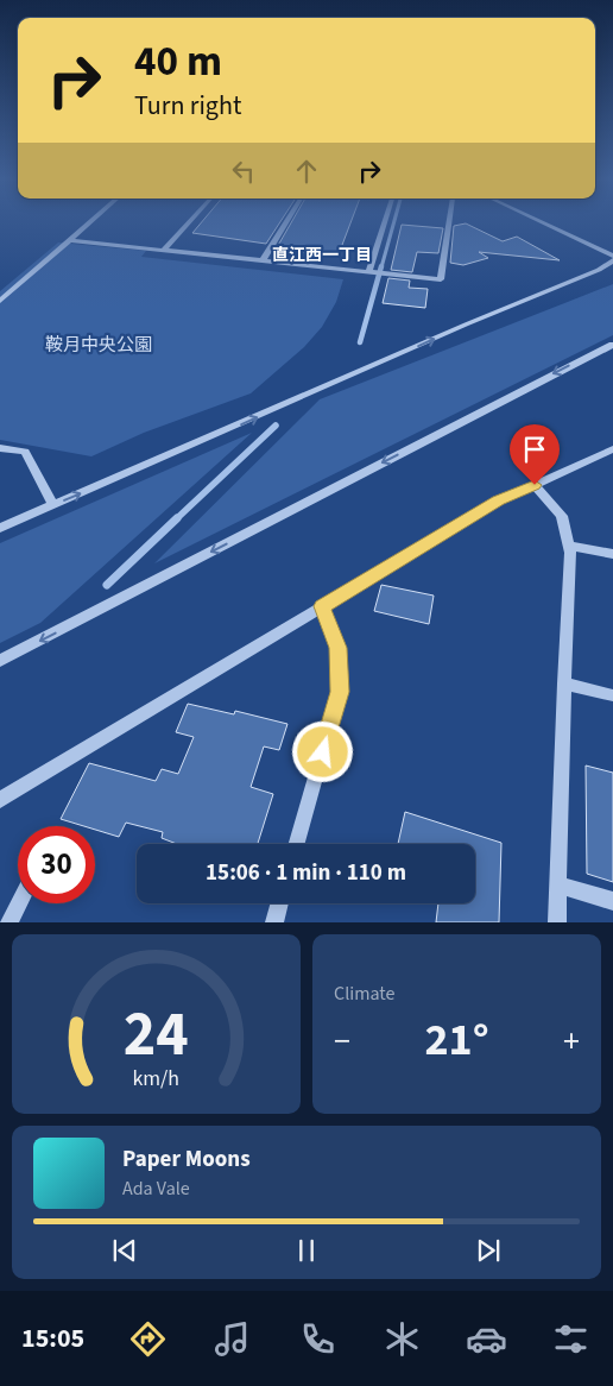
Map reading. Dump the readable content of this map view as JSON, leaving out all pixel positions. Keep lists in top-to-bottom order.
{
  "districts": ["直江西一丁目"],
  "parks": ["鞍月中央公園"],
  "page": {
    "turn": ["40 m", "Turn right"],
    "limit": "30",
    "trip": "15:06 · 1 min · 110 m",
    "tile": "Climate",
    "heat": ["−", "21°", "+"],
    "song": ["Paper Moons", "Ada Vale"],
    "tabs": "15:05",
    "gauge": ["24", "km/h"]
  }
}
